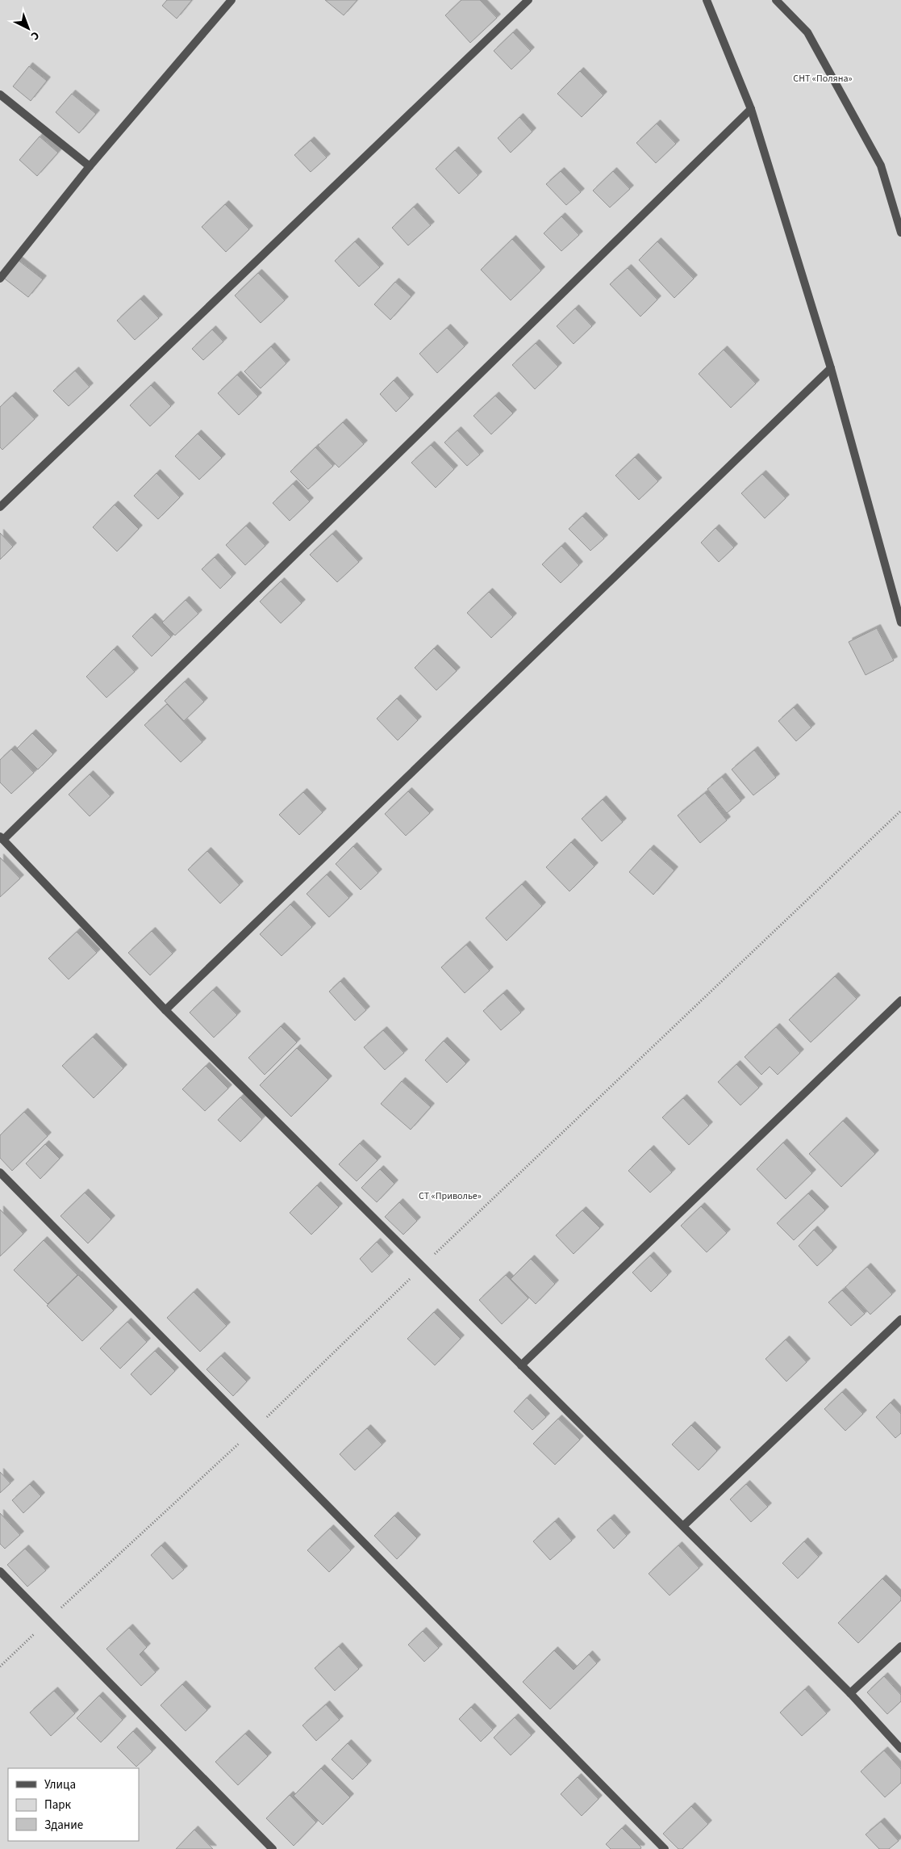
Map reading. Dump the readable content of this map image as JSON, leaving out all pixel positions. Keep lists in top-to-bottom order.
{
  "parks": ["СНТ «Поляна»", "СТ «Приволье»"],
  "legend": ["Улица", "Парк", "Здание"],
  "north": "bottom right"
}
